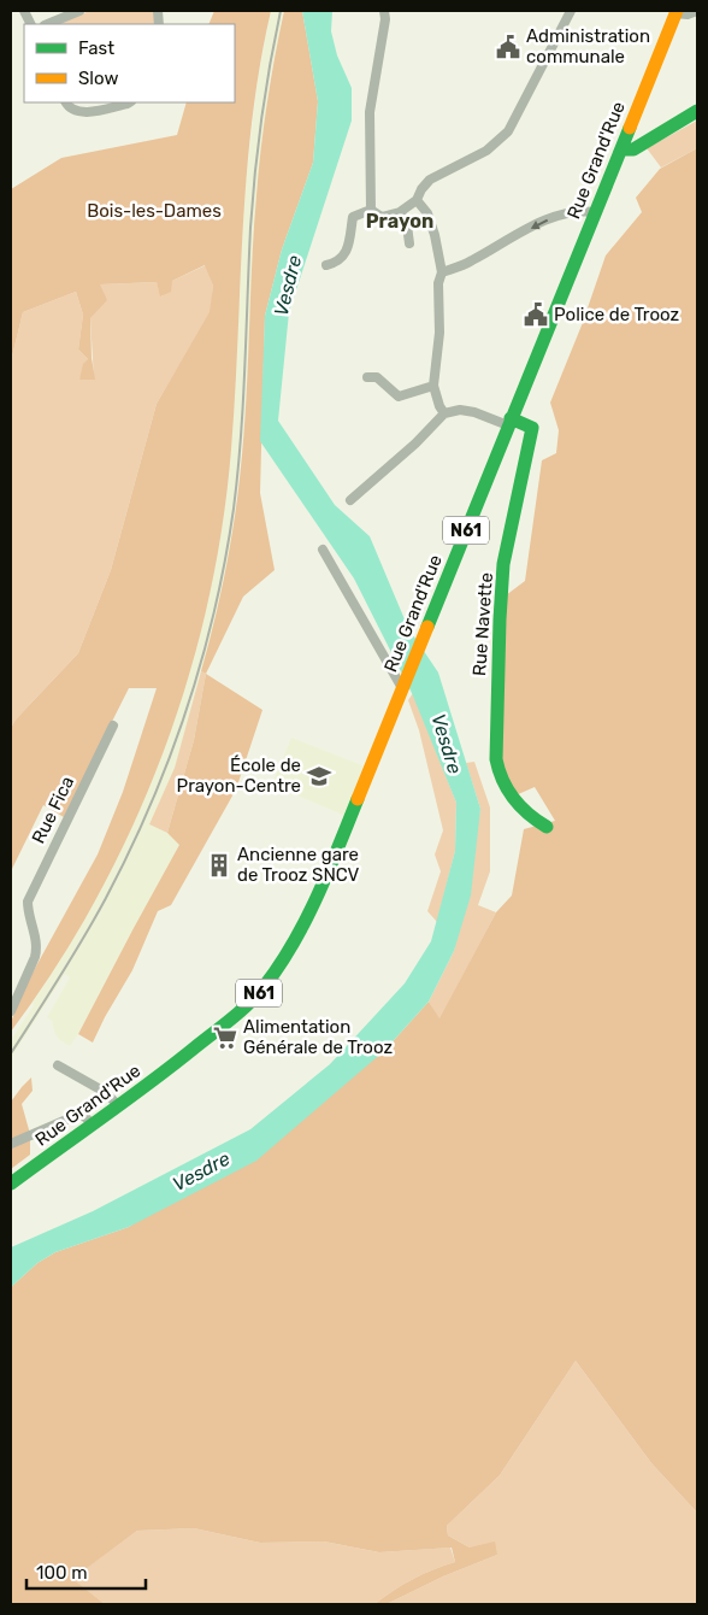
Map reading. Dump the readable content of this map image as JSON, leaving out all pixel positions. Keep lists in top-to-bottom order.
{
  "streets": {
    "main road": ["Rue Grand'Rue", "N61", "Rue Navette"],
    "street": ["Rue Fica"]
  },
  "crossings": [
    ["Rue Grand'Rue", "Rue Navette"]
  ],
  "districts": ["Prayon"],
  "water": ["Vesdre"],
  "parks": ["Bois-les-Dames"],
  "places": {
    "public building": ["Administration communale", "Police de Trooz"],
    "school or university": ["École de Prayon-Centre"],
    "building": ["Ancienne gare de Trooz SNCV"],
    "supermarket": ["Alimentation Générale de Trooz"]
  },
  "legend": ["Fast", "Slow"],
  "scale_bar": "100 m"
}
